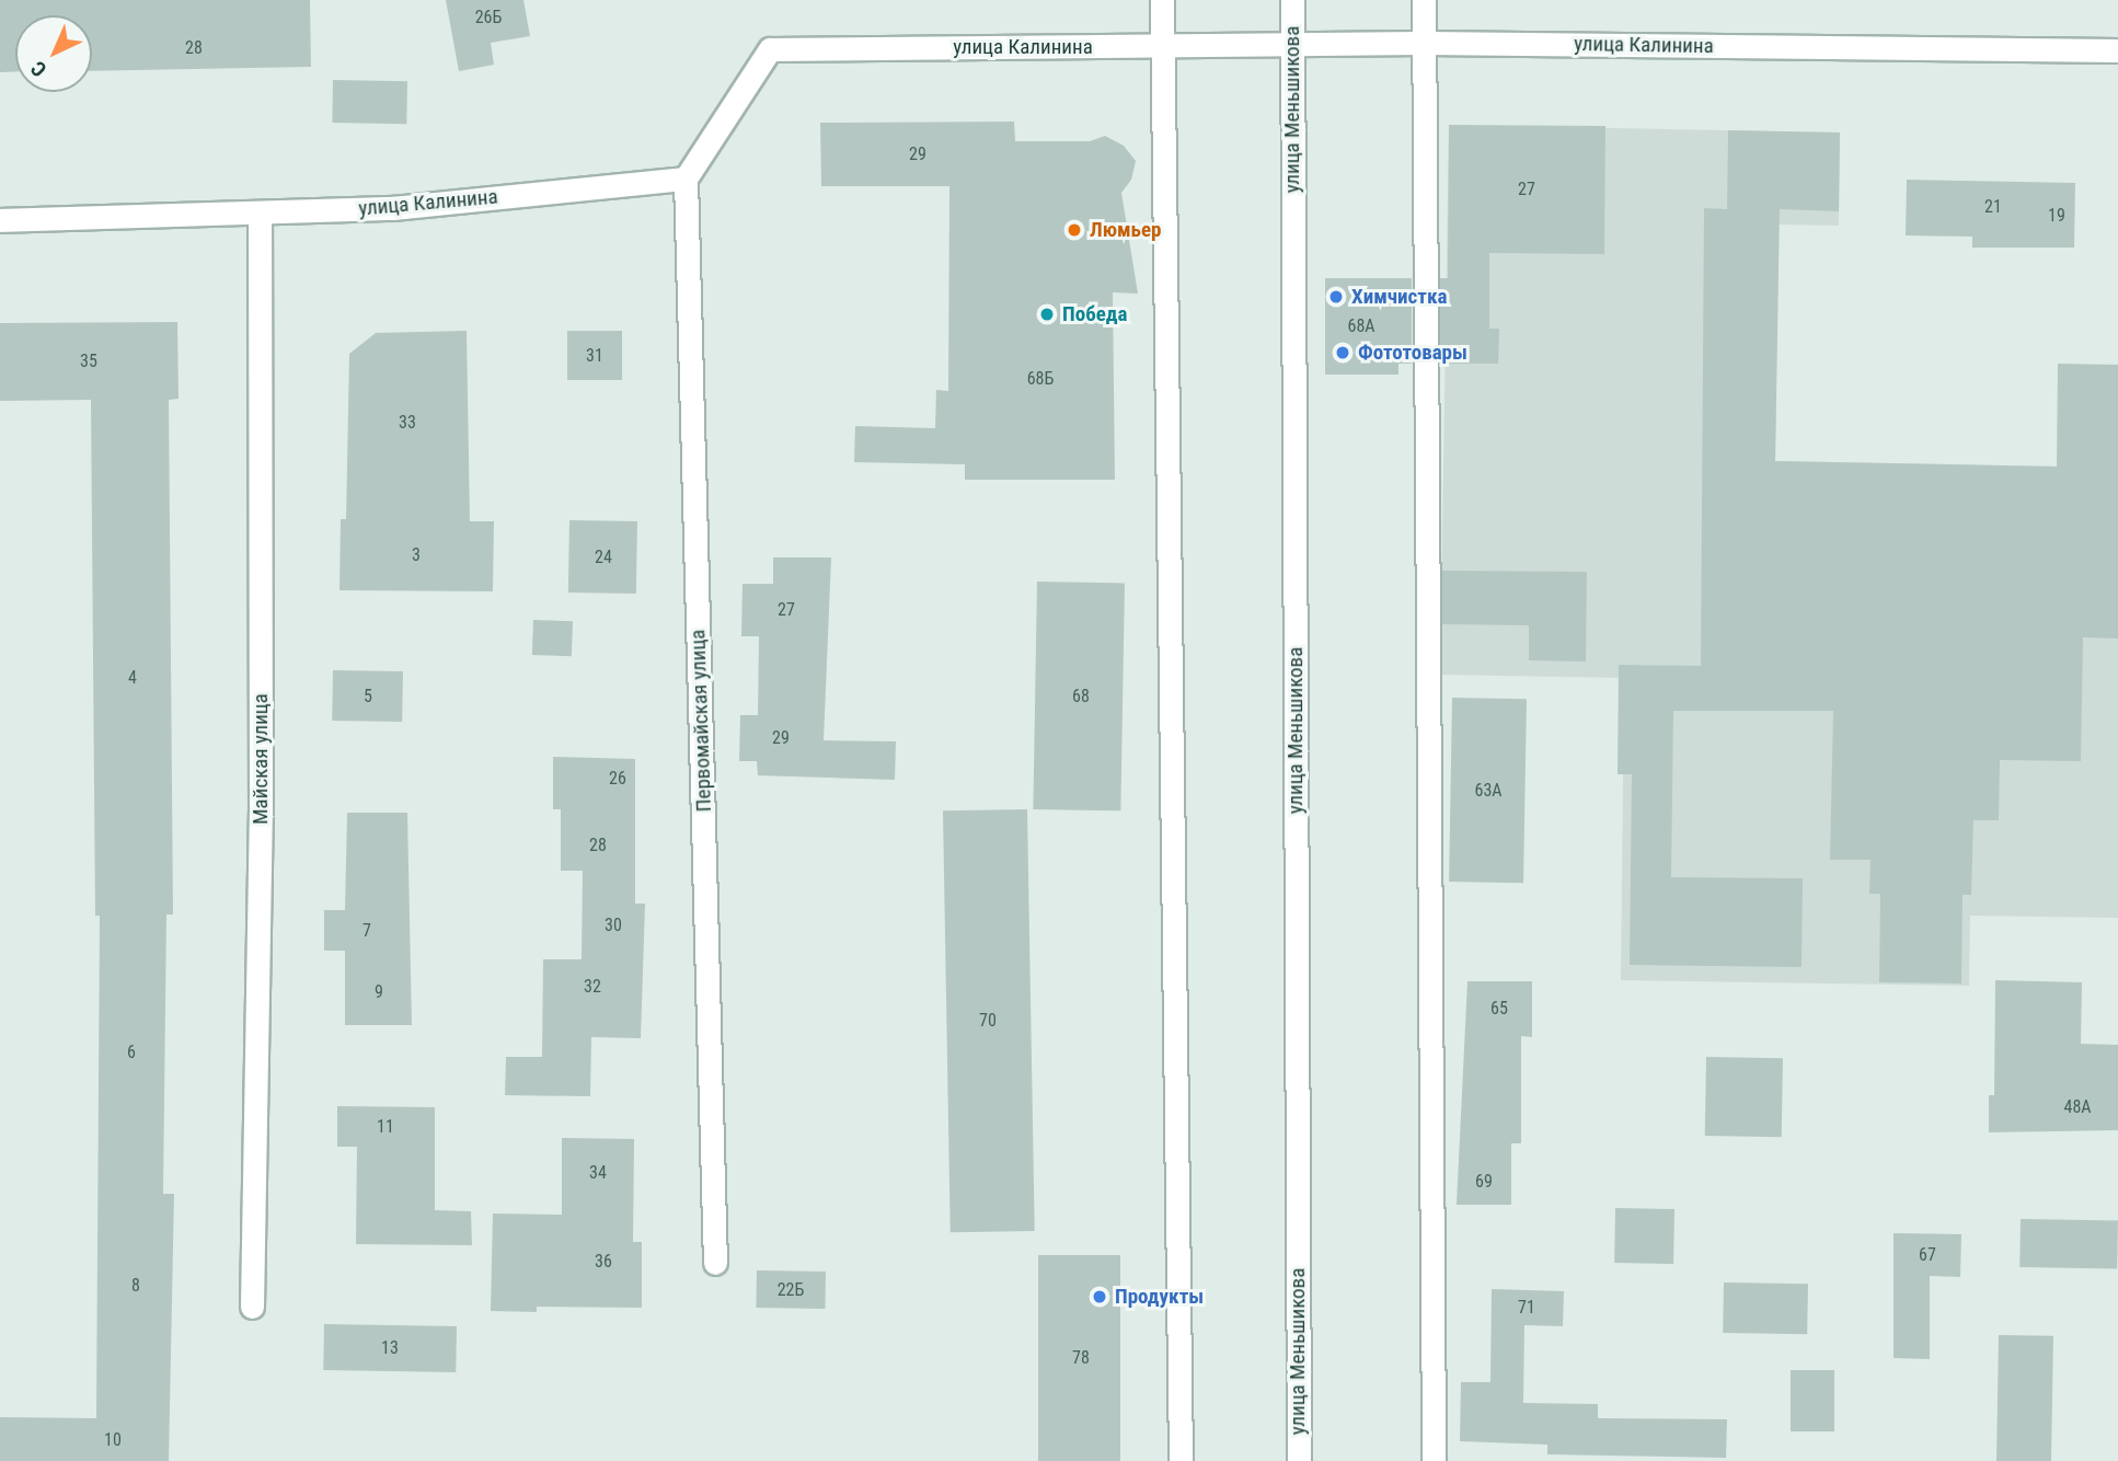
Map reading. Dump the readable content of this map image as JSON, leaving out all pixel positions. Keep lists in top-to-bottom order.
{
  "streets": {
    "street": [
      "улица Калинина",
      "улица Меньшикова",
      "Первомайская улица",
      "Майская улица"
    ]
  },
  "crossings": [
    ["улица Калинина", "улица Меньшикова"],
    ["улица Калинина", "Первомайская улица"],
    ["улица Калинина", "Майская улица"]
  ],
  "places": [
    "Люмьер",
    "Химчистка",
    "Победа",
    "Фототовары",
    "Продукты"
  ],
  "house_numbers": [
    "26Б",
    "28",
    "29",
    "27",
    "21",
    "19",
    "68А",
    "31",
    "35",
    "68Б",
    "33",
    "3",
    "24",
    "27",
    "4",
    "5",
    "68",
    "29",
    "26",
    "63А",
    "28",
    "30",
    "7",
    "32",
    "9",
    "65",
    "70",
    "6",
    "48А",
    "11",
    "34",
    "69",
    "67",
    "36",
    "8",
    "22Б",
    "71",
    "13",
    "78",
    "10"
  ],
  "north": "bottom left"
}
